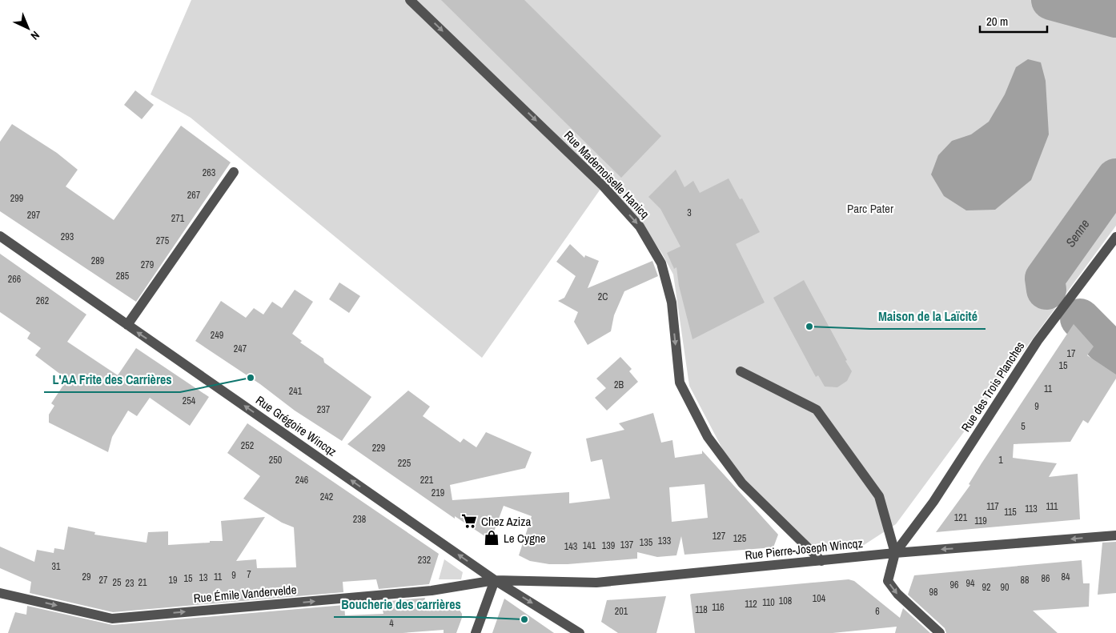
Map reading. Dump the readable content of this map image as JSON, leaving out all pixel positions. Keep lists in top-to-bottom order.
{
  "streets": {
    "street": [
      "Rue Mademoiselle Hanicq",
      "Rue des Trois Planches",
      "Rue Grégoire Wincqz",
      "Rue Pierre-Joseph Wincqz",
      "Rue Émile Vandervelde"
    ]
  },
  "crossings": [
    ["Rue Mademoiselle Hanicq", "Rue Pierre-Joseph Wincqz"],
    ["Rue des Trois Planches", "Rue Pierre-Joseph Wincqz"],
    ["Rue Grégoire Wincqz", "Rue Pierre-Joseph Wincqz"],
    ["Rue Grégoire Wincqz", "Rue Émile Vandervelde"],
    ["Rue Pierre-Joseph Wincqz", "Rue Émile Vandervelde"]
  ],
  "one_way": ["Rue Mademoiselle Hanicq", "Rue Pierre-Joseph Wincqz", "Rue Émile Vandervelde"],
  "water": ["Senne"],
  "parks": ["Parc Pater"],
  "places": {
    "other": ["Maison de la Laïcité", "L'AA Frite des Carrières", "Boucherie des carrières"],
    "supermarket": ["Chez Aziza"],
    "shop": ["Le Cygne"]
  },
  "house_numbers": [
    "263",
    "267",
    "299",
    "3",
    "297",
    "271",
    "293",
    "275",
    "289",
    "279",
    "285",
    "266",
    "2C",
    "262",
    "249",
    "247",
    "17",
    "15",
    "2B",
    "11",
    "241",
    "254",
    "9",
    "237",
    "5",
    "252",
    "229",
    "250",
    "1",
    "225",
    "246",
    "221",
    "219",
    "242",
    "117",
    "111",
    "113",
    "115",
    "121",
    "238",
    "119",
    "127",
    "125",
    "133",
    "135",
    "137",
    "141",
    "139",
    "143",
    "232",
    "31",
    "7",
    "9",
    "29",
    "11",
    "84",
    "13",
    "15",
    "86",
    "27",
    "19",
    "88",
    "25",
    "21",
    "23",
    "94",
    "96",
    "92",
    "90",
    "98",
    "104",
    "108",
    "110",
    "112",
    "116",
    "118",
    "201",
    "6",
    "4"
  ],
  "scale_bar": "20 m",
  "north": "bottom right"
}
